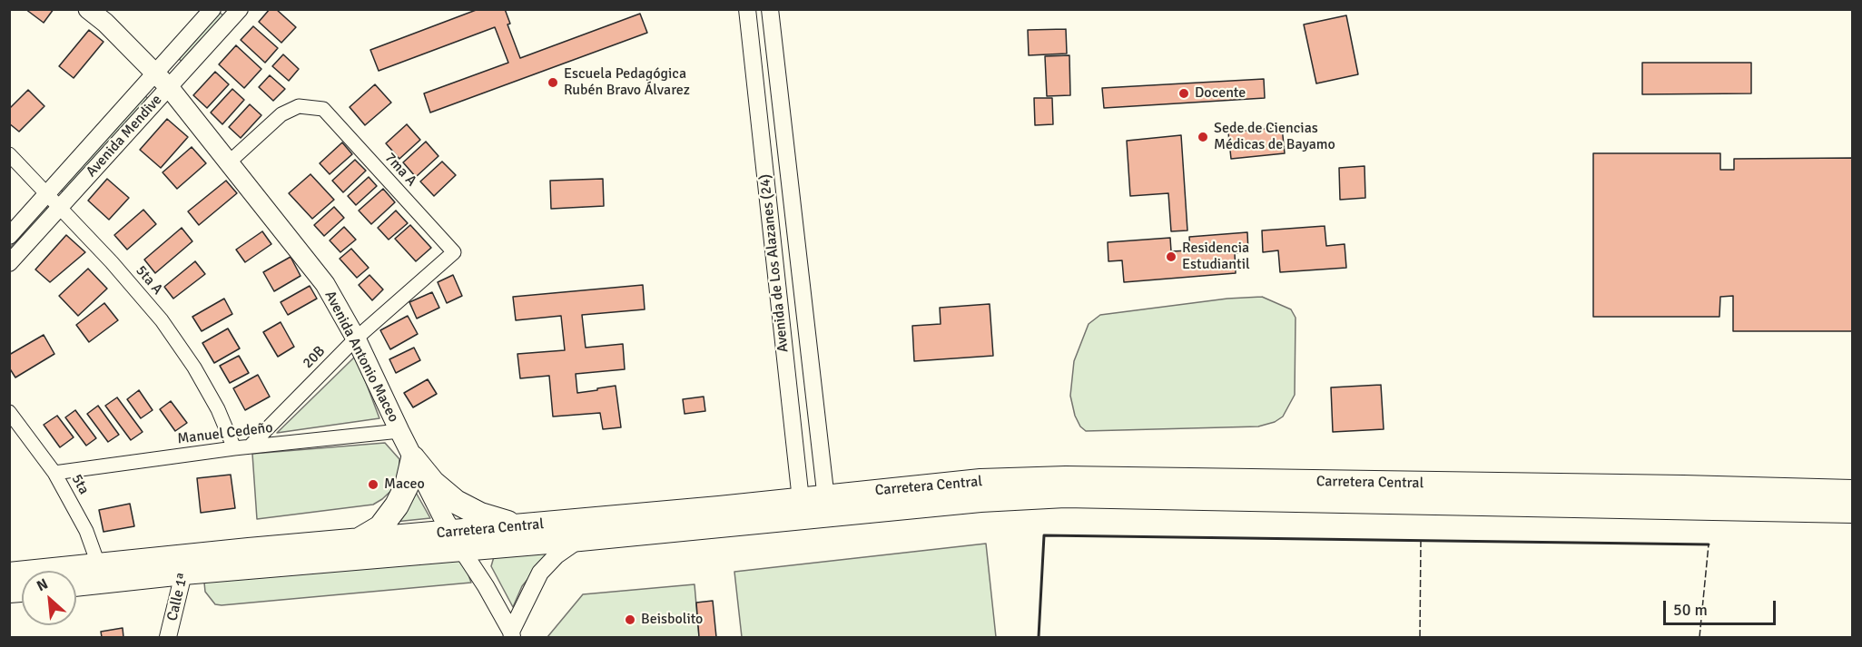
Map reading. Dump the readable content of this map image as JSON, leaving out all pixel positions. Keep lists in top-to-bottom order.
{
  "streets": {
    "highway": ["Carretera Central"],
    "main road": ["Avenida Antonio Maceo"],
    "street": [
      "Avenida Mendive",
      "7ma A",
      "Avenida de Los Alazanes (24)",
      "5ta A",
      "20B",
      "Manuel Cedeño",
      "5ta",
      "Calle 1ª"
    ]
  },
  "crossings": [
    ["Avenida Mendive", "5ta A"],
    ["Avenida Mendive", "Avenida Antonio Maceo"],
    ["7ma A", "Avenida Antonio Maceo"],
    ["7ma A", "20B"],
    ["Avenida de Los Alazanes (24)", "Carretera Central"],
    ["5ta A", "Manuel Cedeño"],
    ["Avenida Antonio Maceo", "20B"],
    ["Avenida Antonio Maceo", "Manuel Cedeño"],
    ["Avenida Antonio Maceo", "Carretera Central"],
    ["20B", "Manuel Cedeño"],
    ["Manuel Cedeño", "5ta"],
    ["Carretera Central", "5ta"],
    ["Carretera Central", "Calle 1ª"]
  ],
  "places": [
    "Escuela Pedagógica Rubén Bravo Álvarez",
    "Docente",
    "Sede de Ciencias Médicas de Bayamo",
    "Residencia Estudiantil",
    "Maceo",
    "Beisbolito"
  ],
  "scale_bar": "50 m",
  "north": "top left"
}
